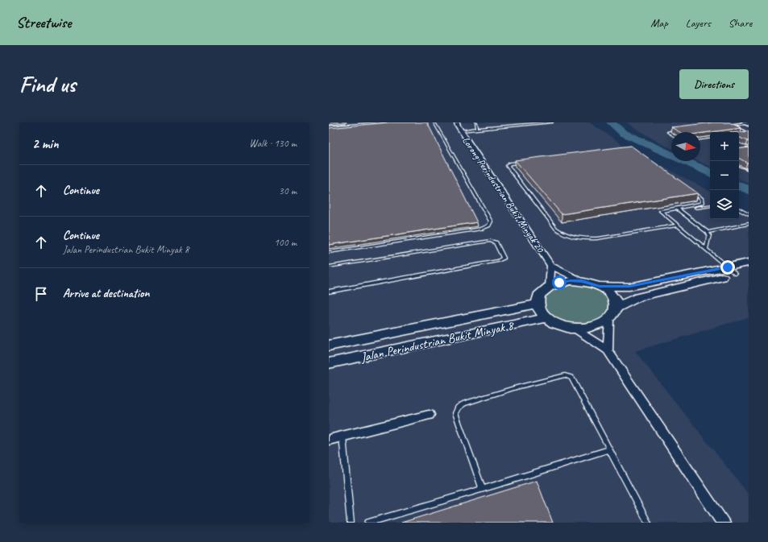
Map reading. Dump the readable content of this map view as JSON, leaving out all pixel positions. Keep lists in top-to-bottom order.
{
  "streets": {
    "street": ["Lorong Perindustrian Bukit Minyak 20", "Jalan Perindustrian Bukit Minyak 8"]
  },
  "north": "right",
  "page": {
    "header": "Streetwise",
    "nav": ["Map", "Layers", "Share"],
    "buttons": "Directions",
    "title": "Find us",
    "heading": ["2 min", "Walk · 130 m"],
    "map_buttons": ["+", "−"],
    "list": [
      ["Continue", "30 m"],
      ["Continue", "Jalan Perindustrian Bukit Minyak 8", "100 m"],
      "Arrive at destination"
    ]
  }
}
